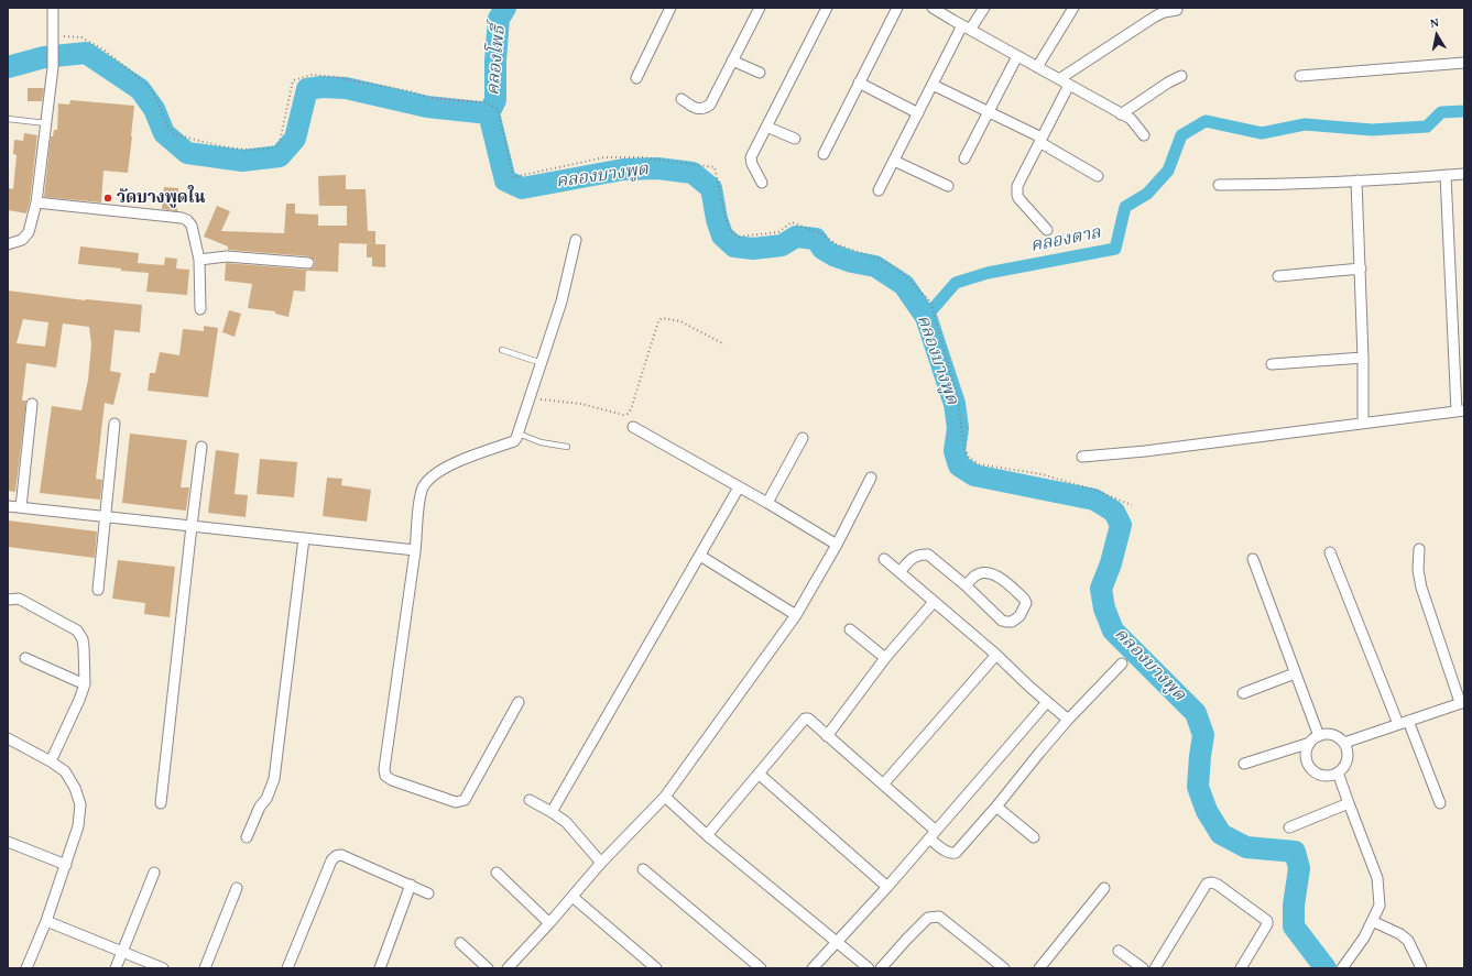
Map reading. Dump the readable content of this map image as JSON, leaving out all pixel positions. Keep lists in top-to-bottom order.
{
  "water": ["คลองโพธิ์", "คลองบางพูด", "คลองตาล"],
  "places": ["วัดบางพูดใน"],
  "north": "top"
}
